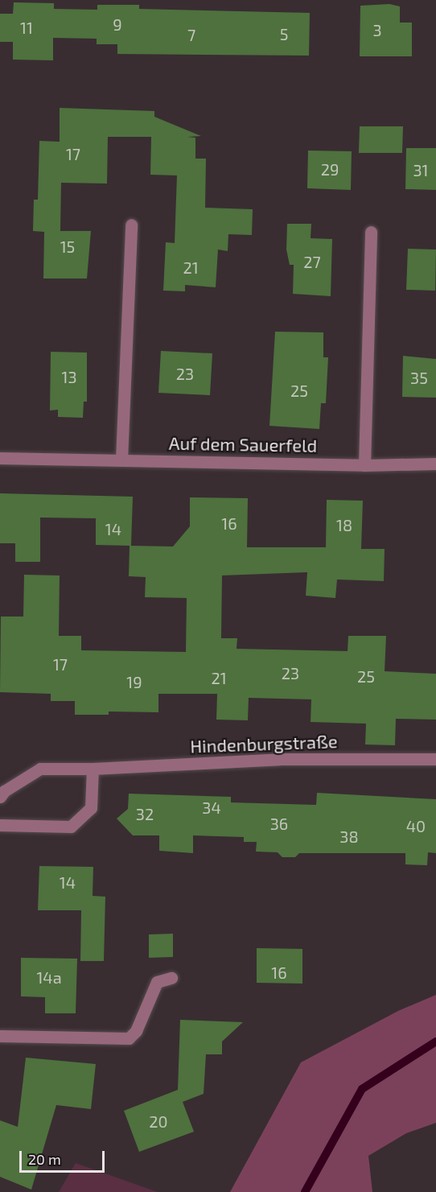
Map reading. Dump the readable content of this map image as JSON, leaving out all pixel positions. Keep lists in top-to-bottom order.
{
  "streets": {
    "street": ["Auf dem Sauerfeld", "Hindenburgstraße"]
  },
  "house_numbers": [
    "9",
    "11",
    "3",
    "5",
    "7",
    "17",
    "29",
    "31",
    "15",
    "27",
    "21",
    "23",
    "13",
    "35",
    "25",
    "16",
    "18",
    "14",
    "17",
    "23",
    "25",
    "21",
    "19",
    "34",
    "32",
    "36",
    "40",
    "38",
    "14",
    "16",
    "14a",
    "20"
  ],
  "scale_bar": "20 m"
}
